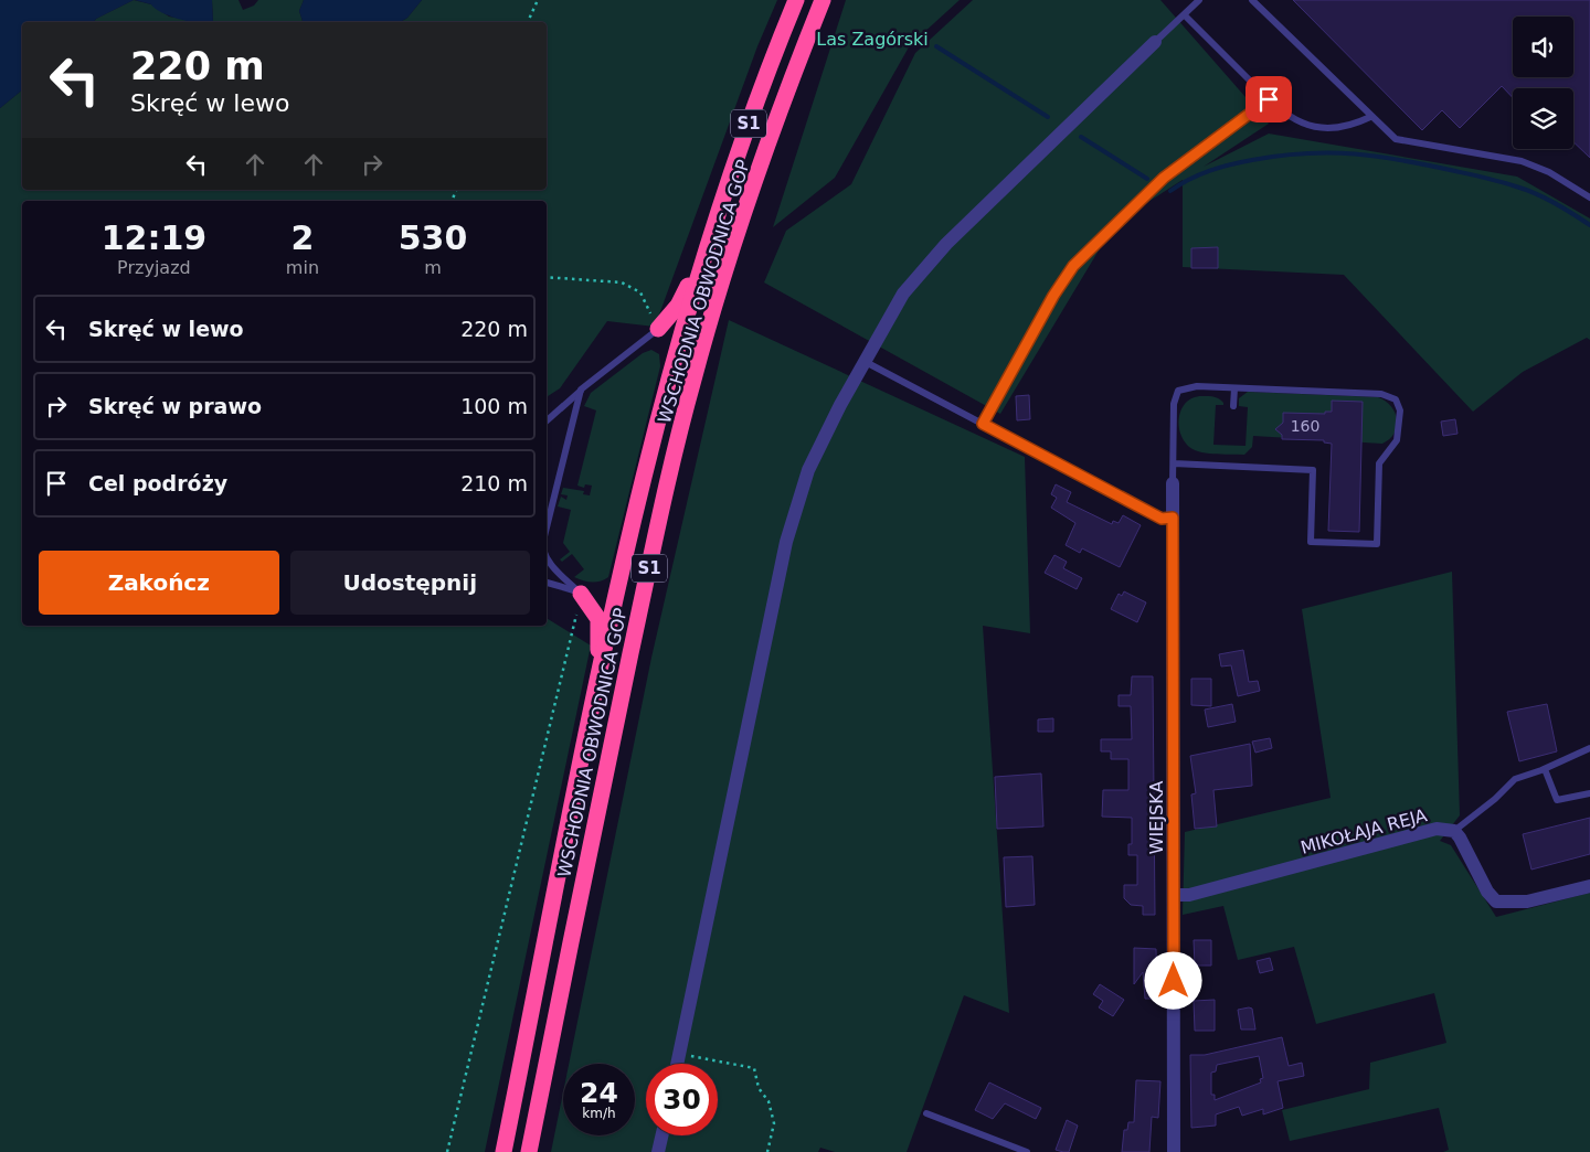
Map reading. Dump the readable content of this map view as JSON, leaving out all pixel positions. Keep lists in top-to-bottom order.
{
  "streets": {
    "highway": ["S1", "WSCHODNIA OBWODNICA GOP"],
    "street": ["WIEJSKA", "MIKOŁAJA REJA"]
  },
  "crossings": [
    ["WIEJSKA", "MIKOŁAJA REJA"]
  ],
  "parks": ["Las Zagórski"],
  "house_numbers": ["160"],
  "page": {
    "turn": ["220 m", "Skręć w lewo"],
    "eta": [
      "12:19",
      "Przyjazd",
      "2",
      "min",
      "530",
      "m"
    ],
    "list": [
      {
        "name": "Skręć w lewo",
        "value": "220 m"
      },
      {
        "name": "Skręć w prawo",
        "value": "100 m"
      },
      {
        "name": "Cel podróży",
        "value": "210 m"
      }
    ],
    "buttons": ["Zakończ", "Udostępnij"],
    "speed": "24 km/h",
    "limit": "30"
  }
}
